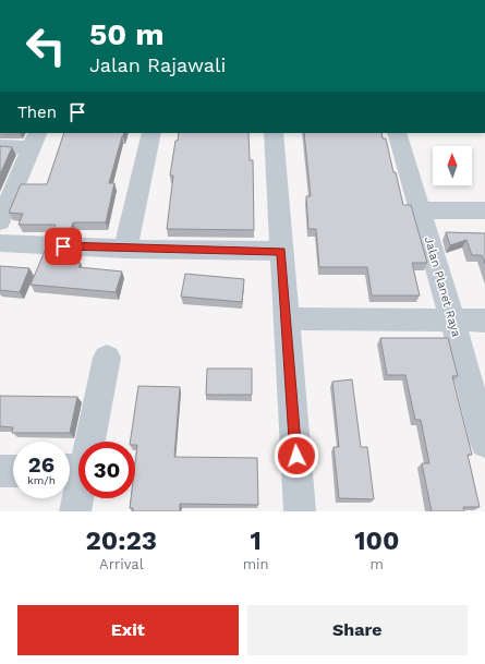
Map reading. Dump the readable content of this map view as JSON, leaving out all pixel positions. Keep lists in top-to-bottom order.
{
  "streets": {
    "street": ["Jalan Planet Raya"]
  },
  "north": "top",
  "page": {
    "turn": ["50 m", "Jalan Rajawali"],
    "then": "Then",
    "speed": "26 km/h",
    "limit": "30",
    "eta": [
      "20:23",
      "Arrival",
      "1",
      "min",
      "100",
      "m"
    ],
    "buttons": ["Exit", "Share"]
  }
}
